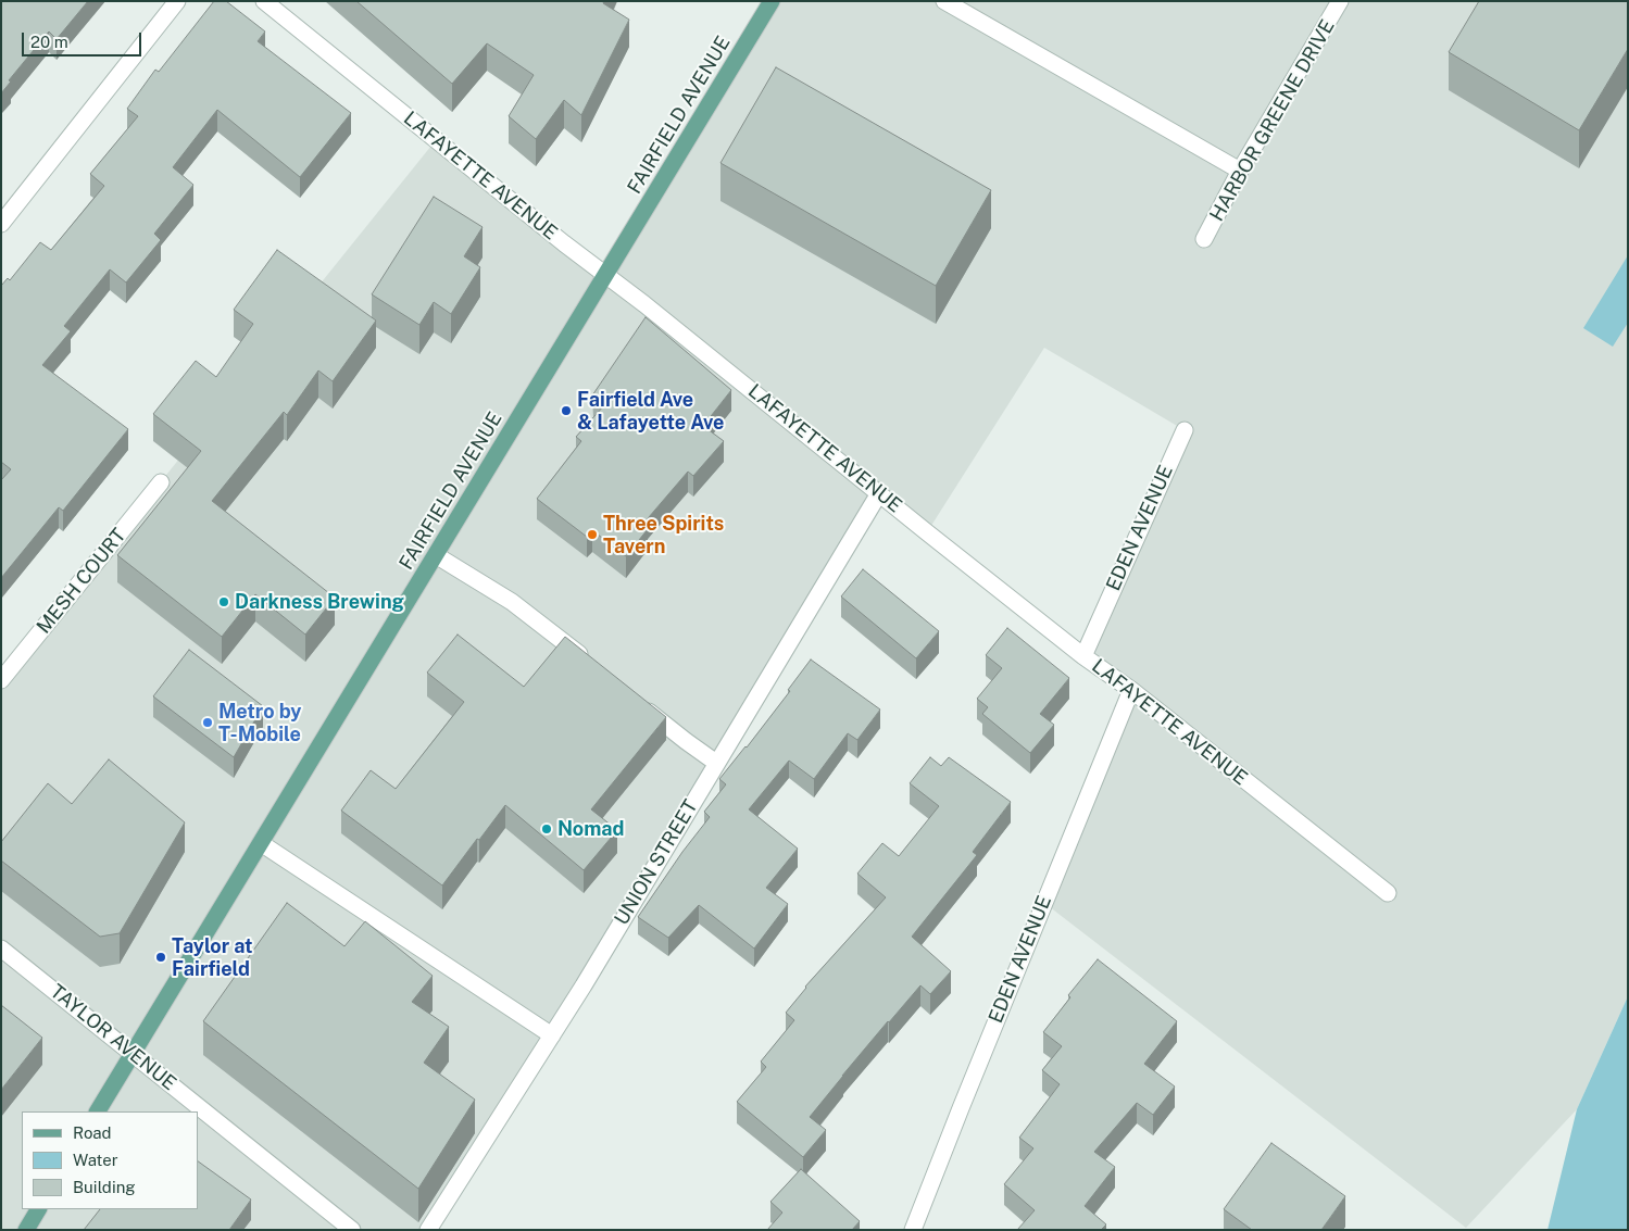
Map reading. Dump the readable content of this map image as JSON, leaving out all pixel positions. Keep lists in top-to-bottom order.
{
  "streets": {
    "main road": ["FAIRFIELD AVENUE"],
    "street": [
      "HARBOR GREENE DRIVE",
      "LAFAYETTE AVENUE",
      "EDEN AVENUE",
      "MESH COURT",
      "UNION STREET",
      "TAYLOR AVENUE"
    ]
  },
  "crossings": [
    ["FAIRFIELD AVENUE", "LAFAYETTE AVENUE"],
    ["FAIRFIELD AVENUE", "TAYLOR AVENUE"],
    ["LAFAYETTE AVENUE", "EDEN AVENUE"],
    ["LAFAYETTE AVENUE", "UNION STREET"]
  ],
  "places": [
    "Fairfield Ave & Lafayette Ave",
    "Three Spirits Tavern",
    "Darkness Brewing",
    "Metro by T-Mobile",
    "Nomad",
    "Taylor at Fairfield"
  ],
  "legend": ["Road", "Water", "Building"],
  "scale_bar": "20 m"
}
